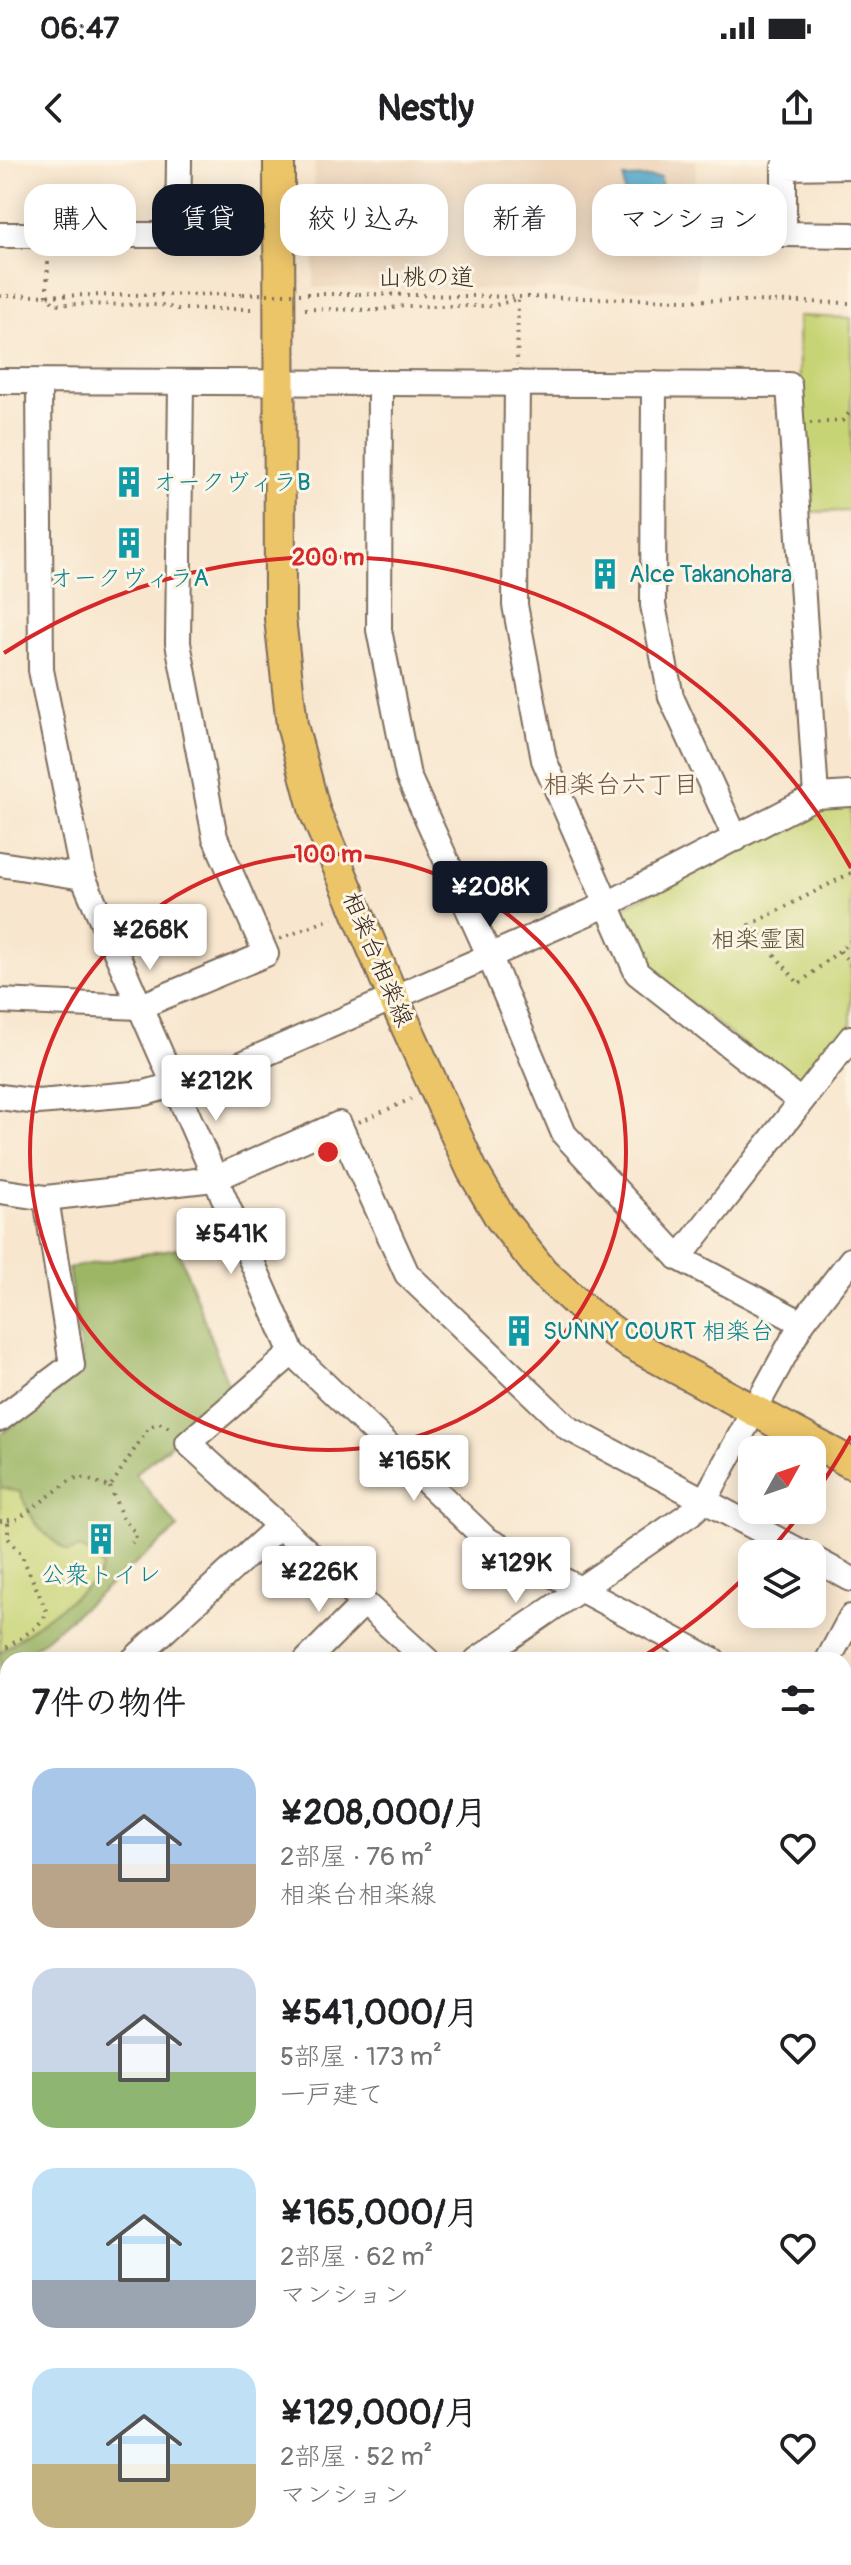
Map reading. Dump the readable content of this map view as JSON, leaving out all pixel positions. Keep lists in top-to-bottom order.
{
  "streets": {
    "main road": ["相楽台相楽線"],
    "path": ["山桃の道"]
  },
  "districts": ["相楽台六丁目"],
  "parks": ["相楽霊園"],
  "places": {
    "building": [
      "オークヴィラB",
      "オークヴィラA",
      "Alce Takanohara",
      "SUNNY COURT 相楽台",
      "公衆トイレ"
    ]
  },
  "north": "top right",
  "page": {
    "status": "06:47",
    "header": "Nestly",
    "chip": [
      "購入",
      "賃貸",
      "絞り込み",
      "新着",
      "マンション"
    ],
    "price": [
      "¥208K",
      "¥268K",
      "¥212K",
      "¥541K",
      "¥165K",
      "¥129K",
      "¥226K"
    ],
    "heading": "7件の物件",
    "list": [
      {
        "name": "¥208,000/月",
        "note": "2部屋 · 76 m² · 相楽台相楽線"
      },
      {
        "name": "¥541,000/月",
        "note": "5部屋 · 173 m² · 一戸建て"
      },
      {
        "name": "¥165,000/月",
        "note": "2部屋 · 62 m² · マンション"
      },
      {
        "name": "¥129,000/月",
        "note": "2部屋 · 52 m² · マンション"
      }
    ]
  },
  "rings": ["200 m", "100 m"]
}
